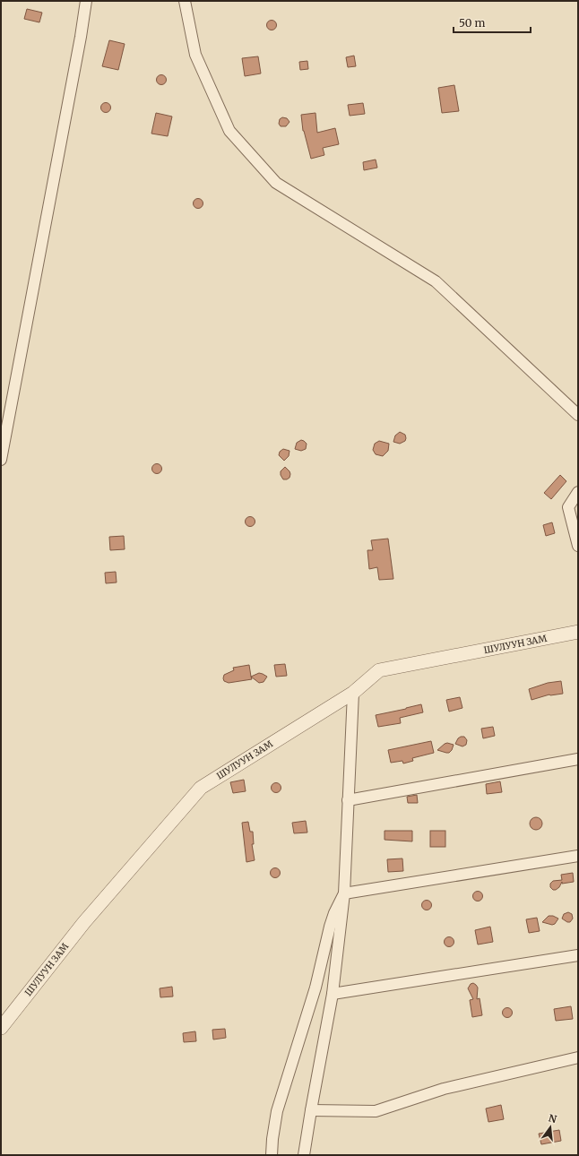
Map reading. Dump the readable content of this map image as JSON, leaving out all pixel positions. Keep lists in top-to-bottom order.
{
  "streets": {
    "street": ["ШУЛУУН ЗАМ"]
  },
  "scale_bar": "50 m",
  "north": "top"
}
